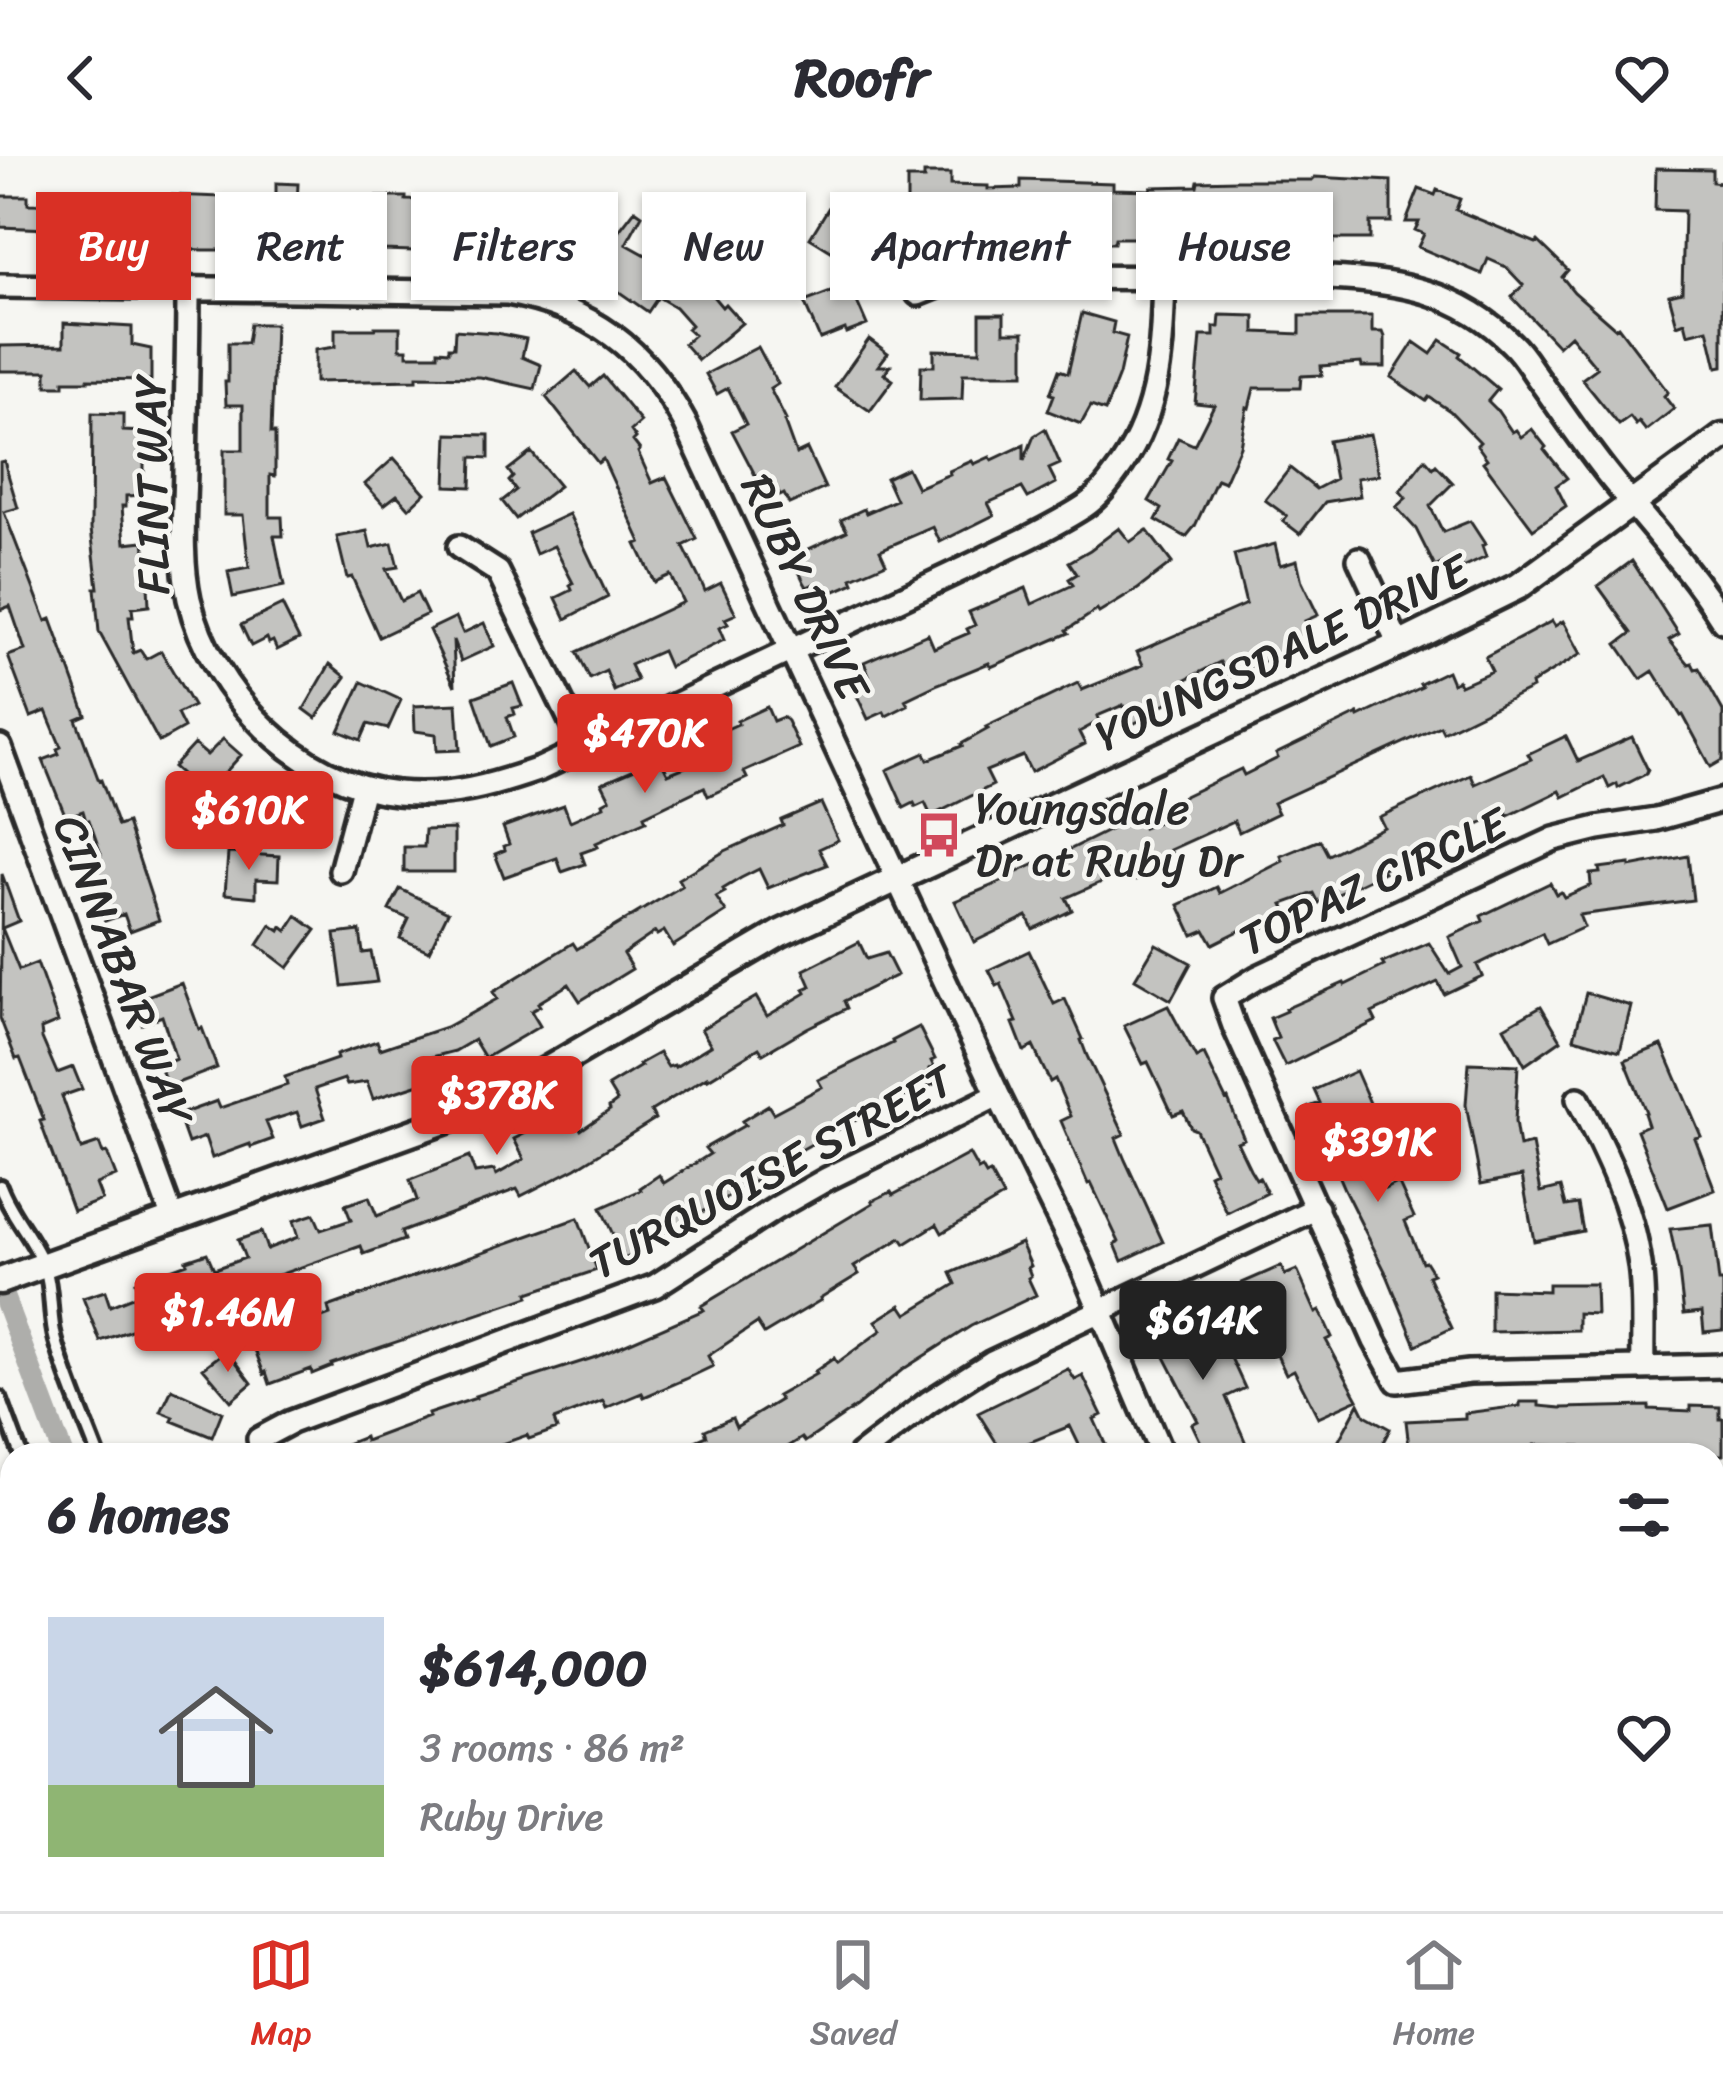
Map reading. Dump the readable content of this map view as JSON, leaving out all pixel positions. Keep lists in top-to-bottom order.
{
  "streets": {
    "street": [
      "FLINT WAY",
      "RUBY DRIVE",
      "YOUNGSDALE DRIVE",
      "TOPAZ CIRCLE",
      "CINNABAR WAY",
      "TURQUOISE STREET"
    ]
  },
  "crossings": [
    ["FLINT WAY", "RUBY DRIVE"],
    ["RUBY DRIVE", "YOUNGSDALE DRIVE"],
    ["RUBY DRIVE", "TURQUOISE STREET"],
    ["YOUNGSDALE DRIVE", "CINNABAR WAY"]
  ],
  "places": {
    "bus stop": ["Youngsdale Dr at Ruby Dr"]
  },
  "page": {
    "header": "Roofr",
    "chip": [
      "Buy",
      "Rent",
      "Filters",
      "New",
      "Apartment",
      "House"
    ],
    "price": [
      "$470K",
      "$610K",
      "$378K",
      "$391K",
      "$1.46M",
      "$614K"
    ],
    "heading": "6 homes",
    "list": [
      {
        "name": "$614,000",
        "note": "3 rooms · 86 m² · Ruby Drive"
      }
    ],
    "tabs": ["Map", "Saved", "Home"]
  }
}
